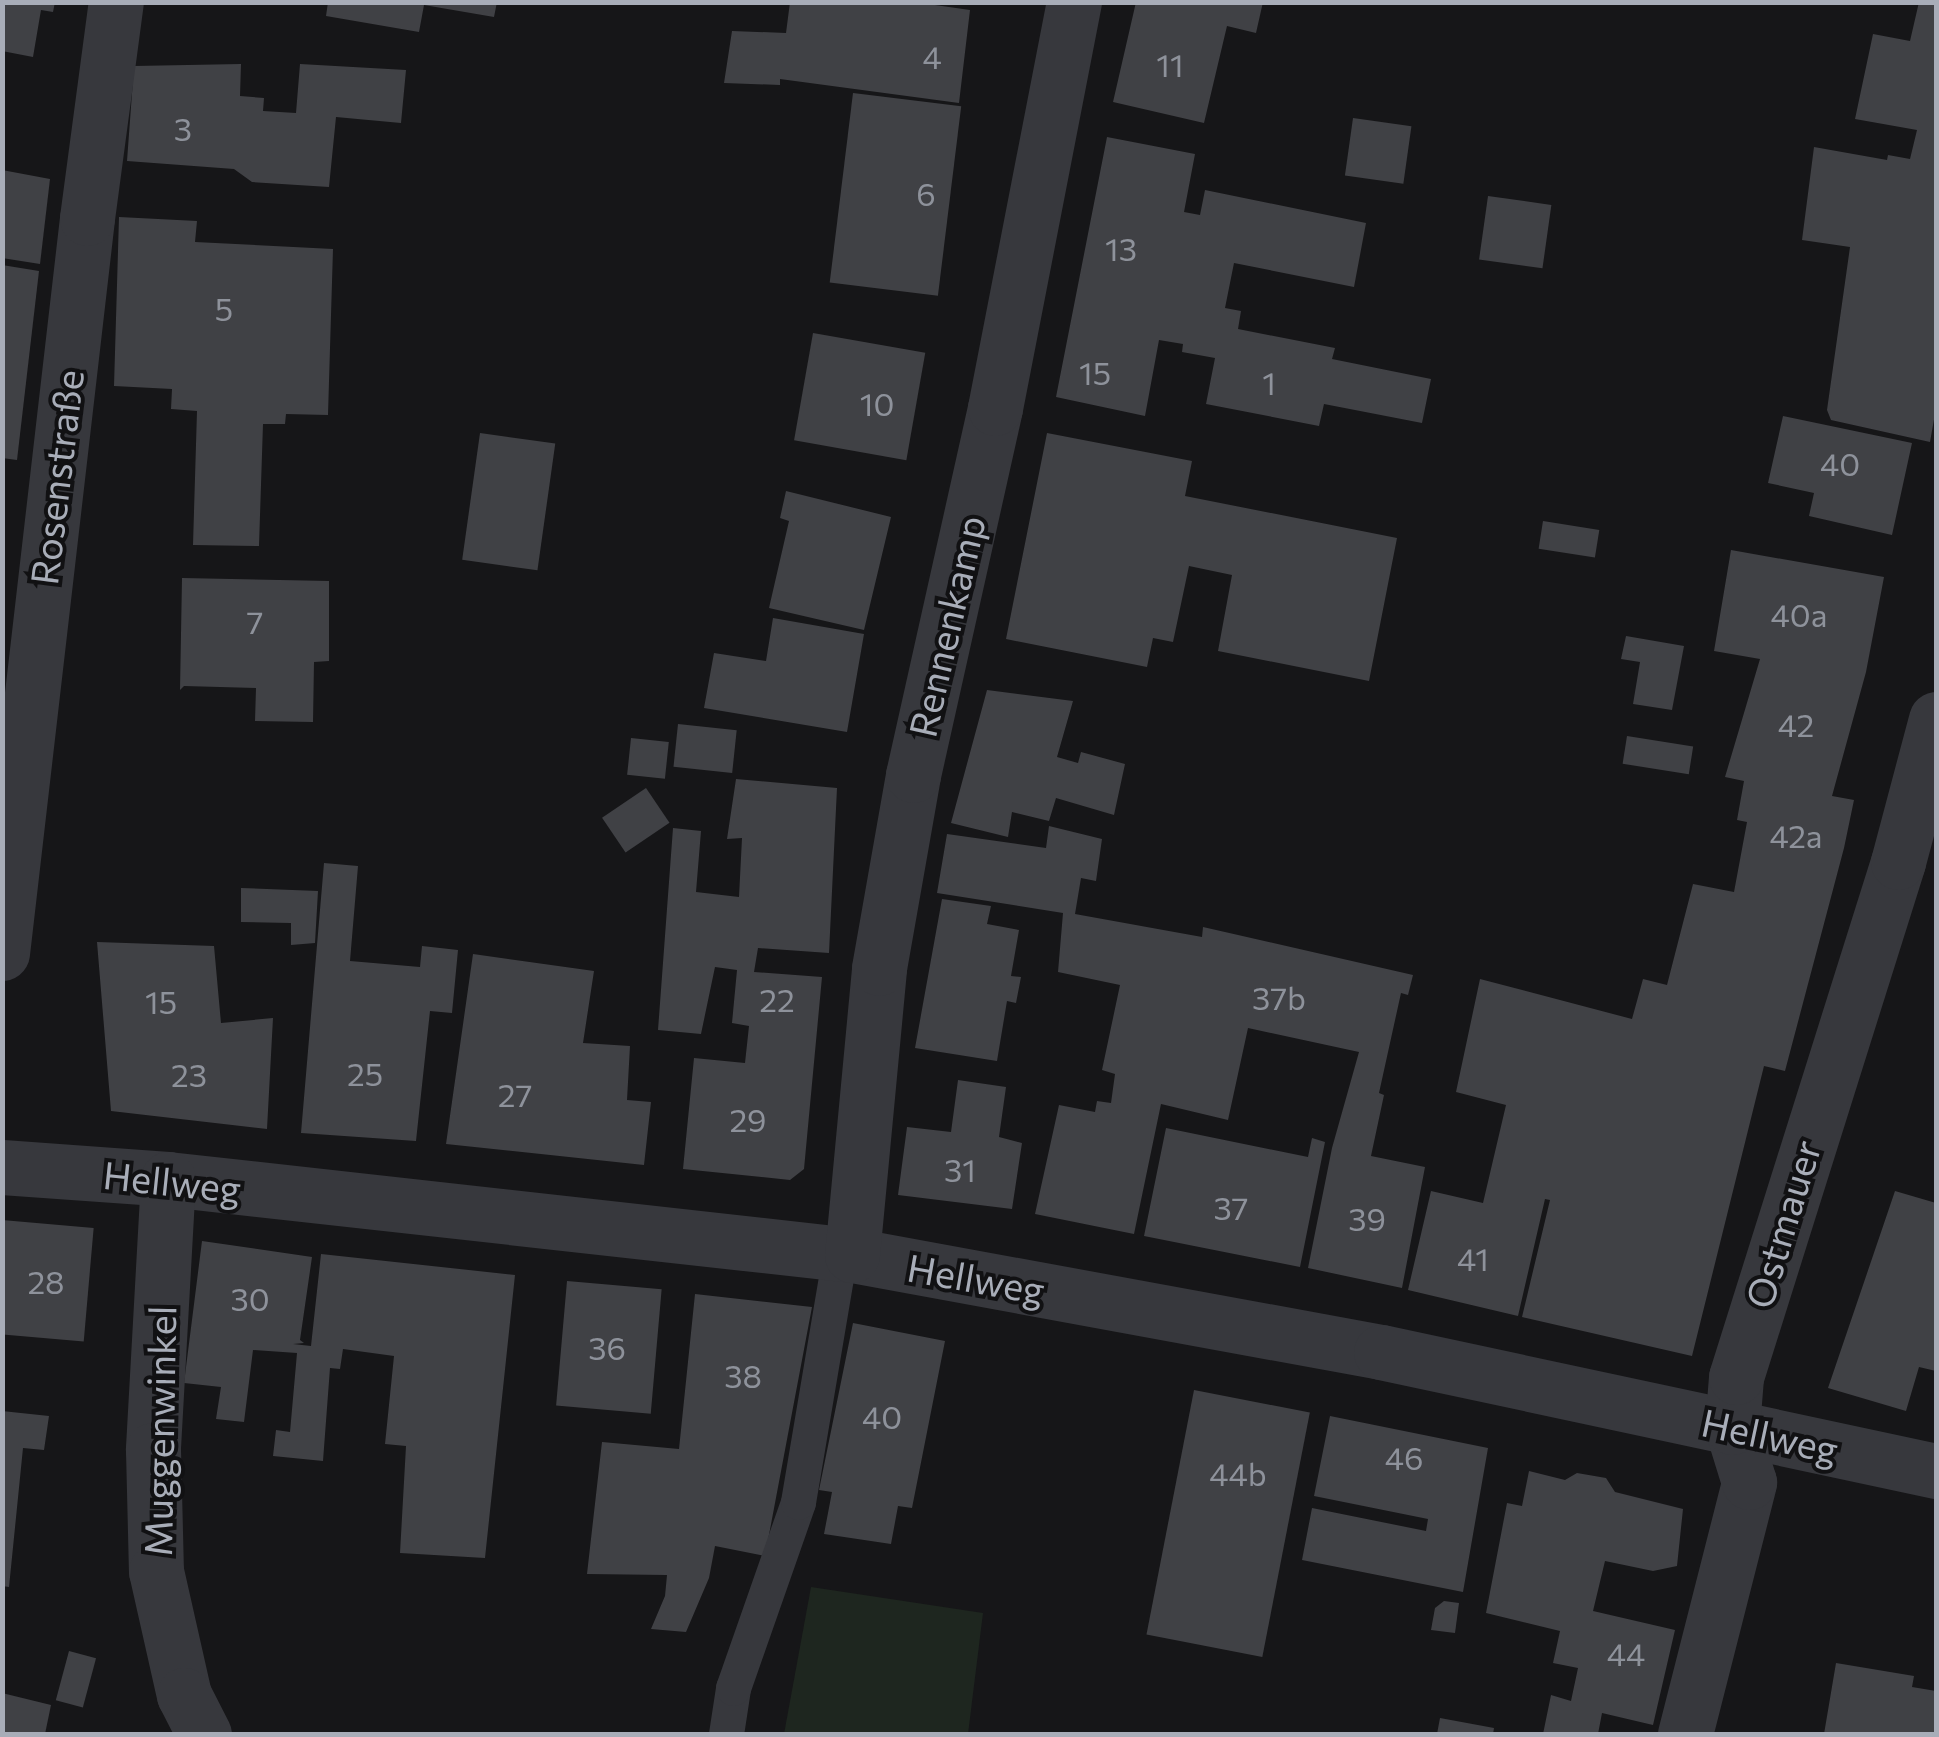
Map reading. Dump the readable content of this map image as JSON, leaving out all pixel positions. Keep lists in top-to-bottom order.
{
  "streets": {
    "street": [
      "Rosenstraße",
      "Rennenkamp",
      "Hellweg",
      "Ostmauer",
      "Muggenwinkel"
    ]
  },
  "crossings": [
    ["Rennenkamp", "Hellweg"],
    ["Hellweg", "Ostmauer"],
    ["Hellweg", "Muggenwinkel"]
  ],
  "house_numbers": [
    "4",
    "11",
    "3",
    "6",
    "13",
    "5",
    "15",
    "1",
    "10",
    "40",
    "40a",
    "7",
    "42",
    "42a",
    "37b",
    "22",
    "15",
    "25",
    "23",
    "27",
    "29",
    "31",
    "37",
    "39",
    "41",
    "28",
    "30",
    "36",
    "38",
    "40",
    "46",
    "44b",
    "44"
  ]
}
